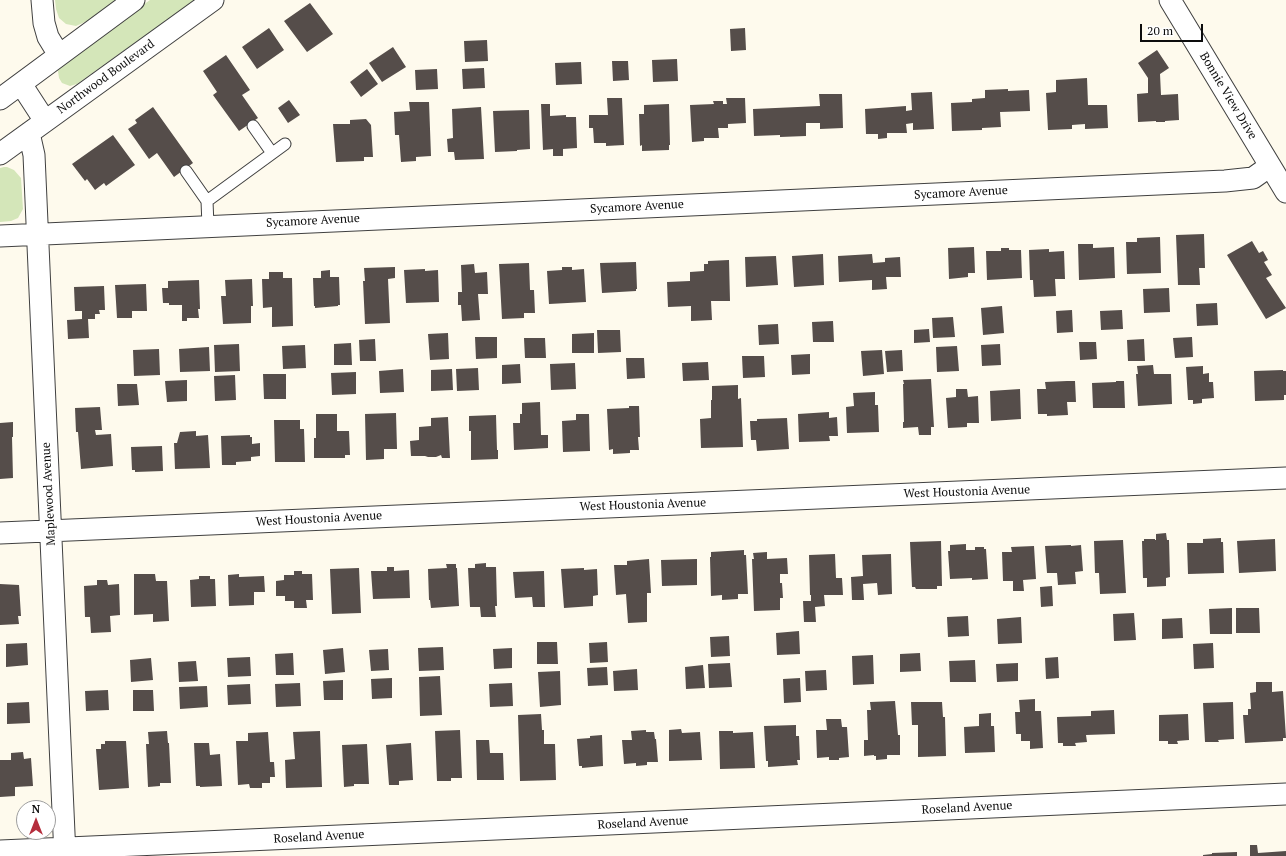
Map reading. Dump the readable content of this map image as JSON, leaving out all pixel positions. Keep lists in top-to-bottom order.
{
  "streets": {
    "street": [
      "Northwood Boulevard",
      "Bonnie View Drive",
      "Sycamore Avenue",
      "West Houstonia Avenue",
      "Maplewood Avenue",
      "Roseland Avenue"
    ]
  },
  "crossings": [
    ["Northwood Boulevard", "Maplewood Avenue"],
    ["Bonnie View Drive", "Sycamore Avenue"],
    ["Sycamore Avenue", "Maplewood Avenue"],
    ["West Houstonia Avenue", "Maplewood Avenue"],
    ["Maplewood Avenue", "Roseland Avenue"]
  ],
  "scale_bar": "20 m",
  "north": "top"
}
